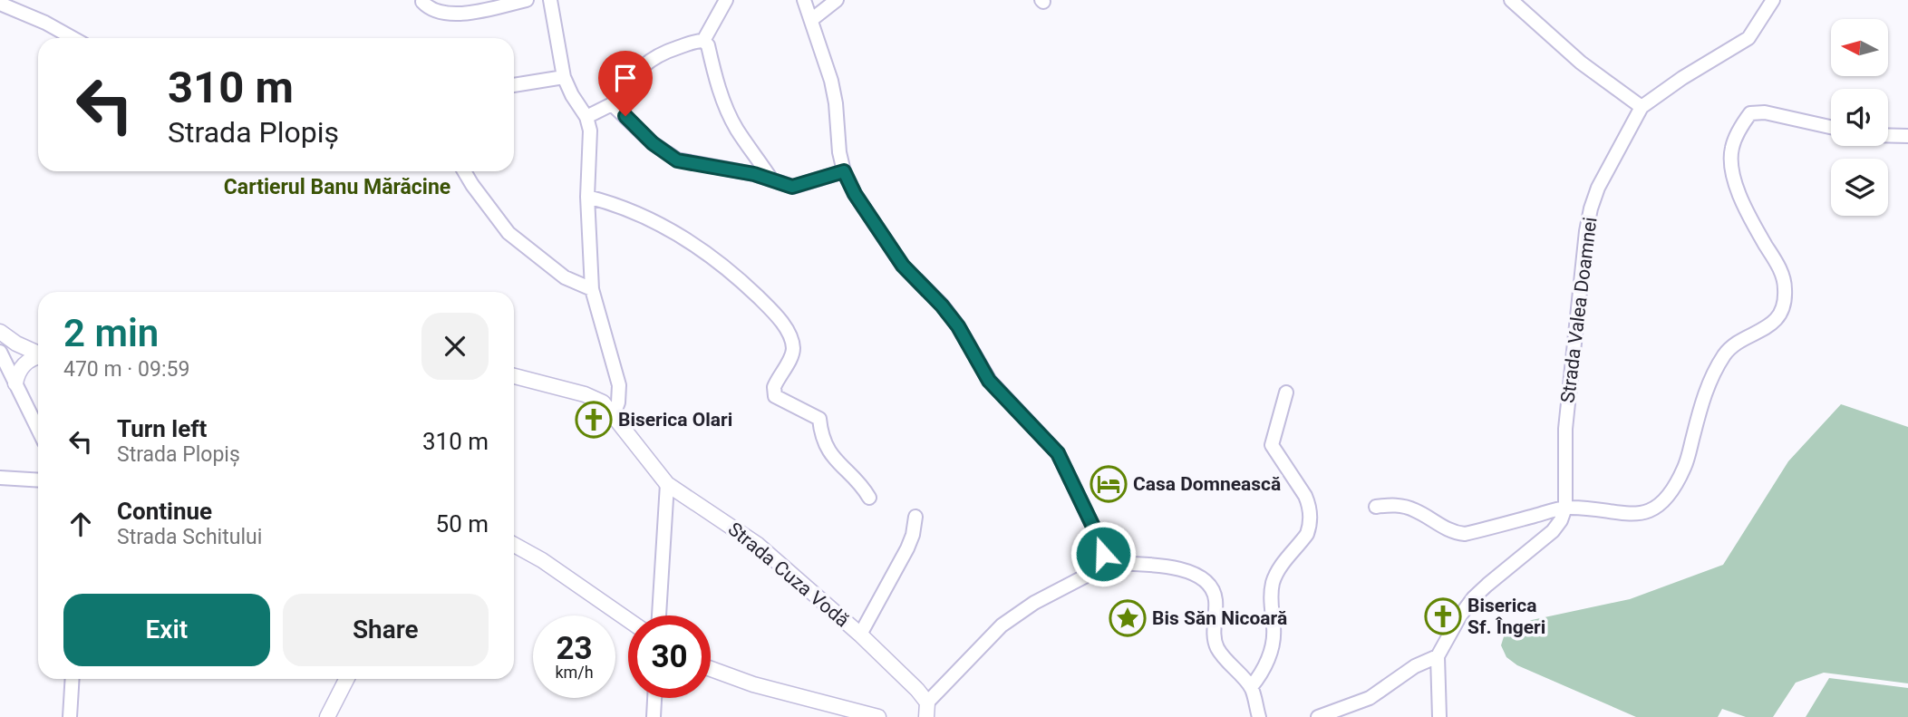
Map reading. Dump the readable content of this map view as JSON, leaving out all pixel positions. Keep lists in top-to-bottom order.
{
  "streets": {
    "street": ["Strada Valea Doamnei", "Strada Cuza Vodă"]
  },
  "districts": ["Cartierul Banu Mărăcine"],
  "places": {
    "church": ["Biserica Olari", "Biserica Sf. Îngeri"],
    "hotel": ["Casa Domnească"],
    "place": ["Bis Săn Nicoară"]
  },
  "north": "left",
  "page": {
    "turn": ["310 m", "Strada Plopiș"],
    "heading": ["2 min", "470 m · 09:59"],
    "list": [
      {
        "name": "Turn left",
        "note": "Strada Plopiș",
        "value": "310 m"
      },
      {
        "name": "Continue",
        "note": "Strada Schitului",
        "value": "50 m"
      }
    ],
    "buttons": ["Exit", "Share"],
    "speed": "23 km/h",
    "limit": "30"
  }
}
